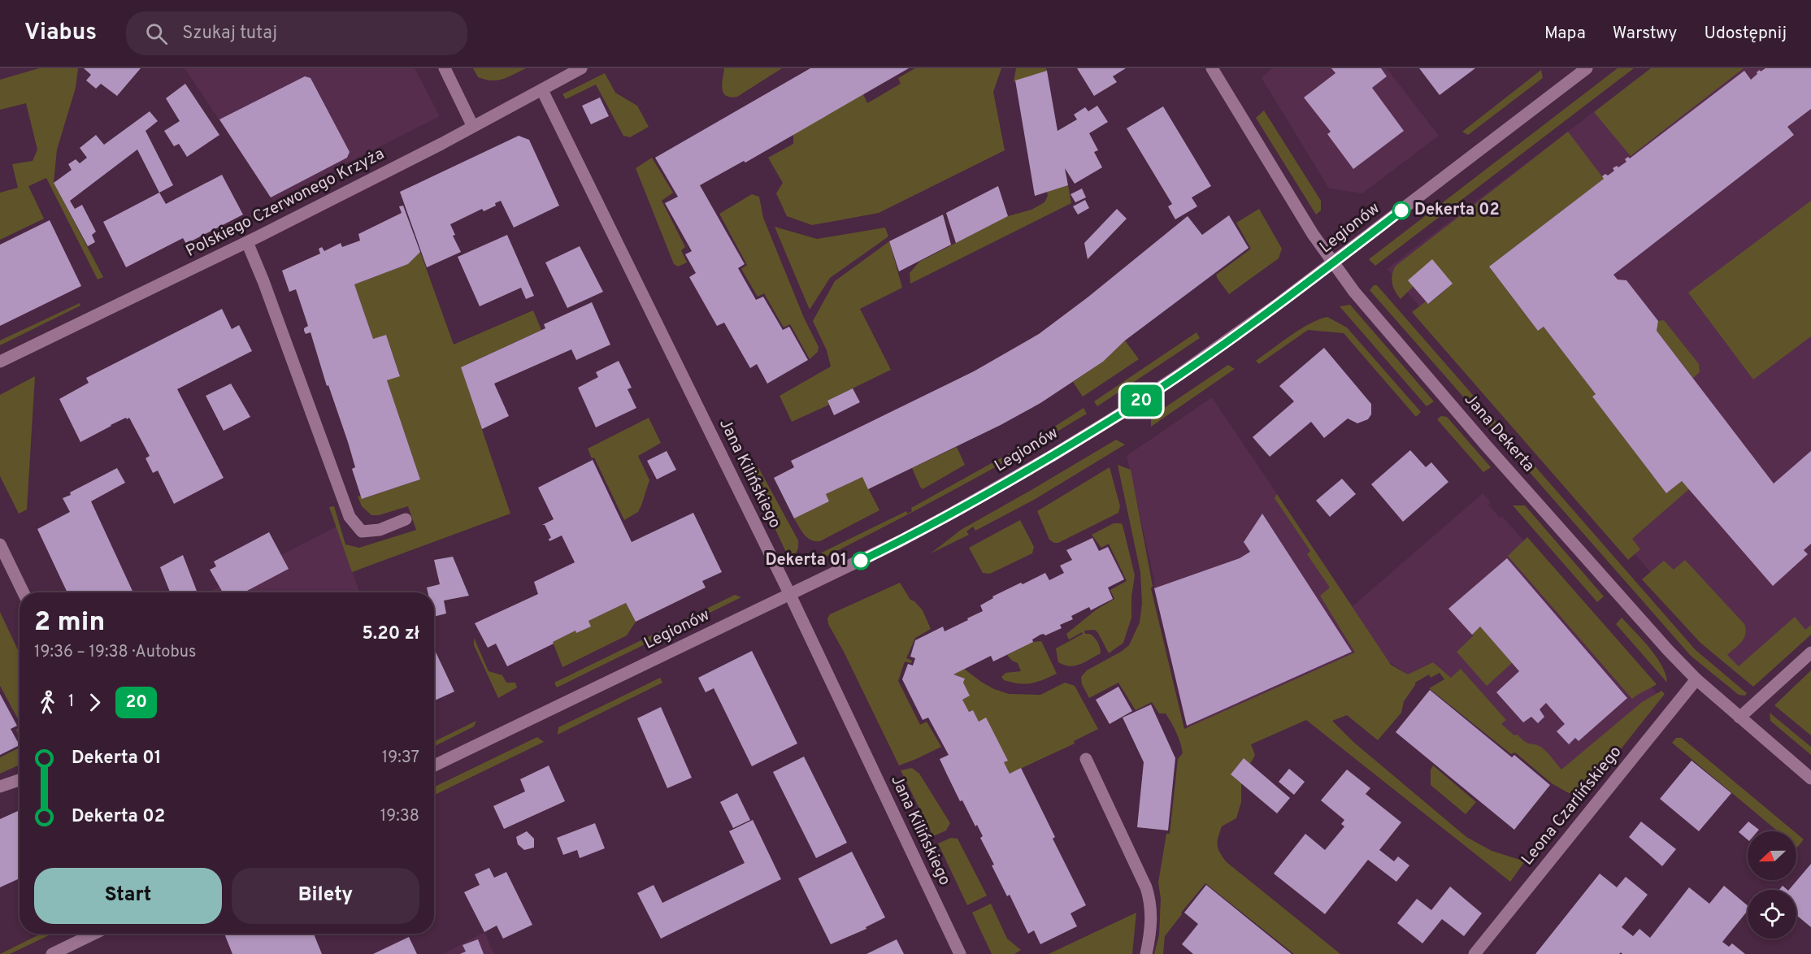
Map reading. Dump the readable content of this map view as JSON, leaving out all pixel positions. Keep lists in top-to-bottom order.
{
  "streets": {
    "street": [
      "Polskiego Czerwonego Krzyża",
      "Legionów",
      "Jana Dekerta",
      "Jana Kilińskiego",
      "Leona Czarlińskiego"
    ]
  },
  "crossings": [
    ["Polskiego Czerwonego Krzyża", "Jana Kilińskiego"],
    ["Legionów", "Jana Dekerta"],
    ["Legionów", "Jana Kilińskiego"],
    ["Jana Dekerta", "Leona Czarlińskiego"]
  ],
  "places": ["Dekerta 02", "Dekerta 01"],
  "lines": ["bus line 20"],
  "north": "left",
  "page": {
    "header": "Viabus",
    "search": "Szukaj tutaj",
    "nav": ["Mapa", "Warstwy", "Udostępnij"],
    "on_map": "20",
    "heading": ["2 min", "19:36 – 19:38 · Autobus", "5.20 zł"],
    "legs": ["1", "20"],
    "list": [
      {
        "name": "Dekerta 01",
        "value": "19:37"
      },
      {
        "name": "Dekerta 02",
        "value": "19:38"
      }
    ],
    "buttons": ["Start", "Bilety"]
  }
}
